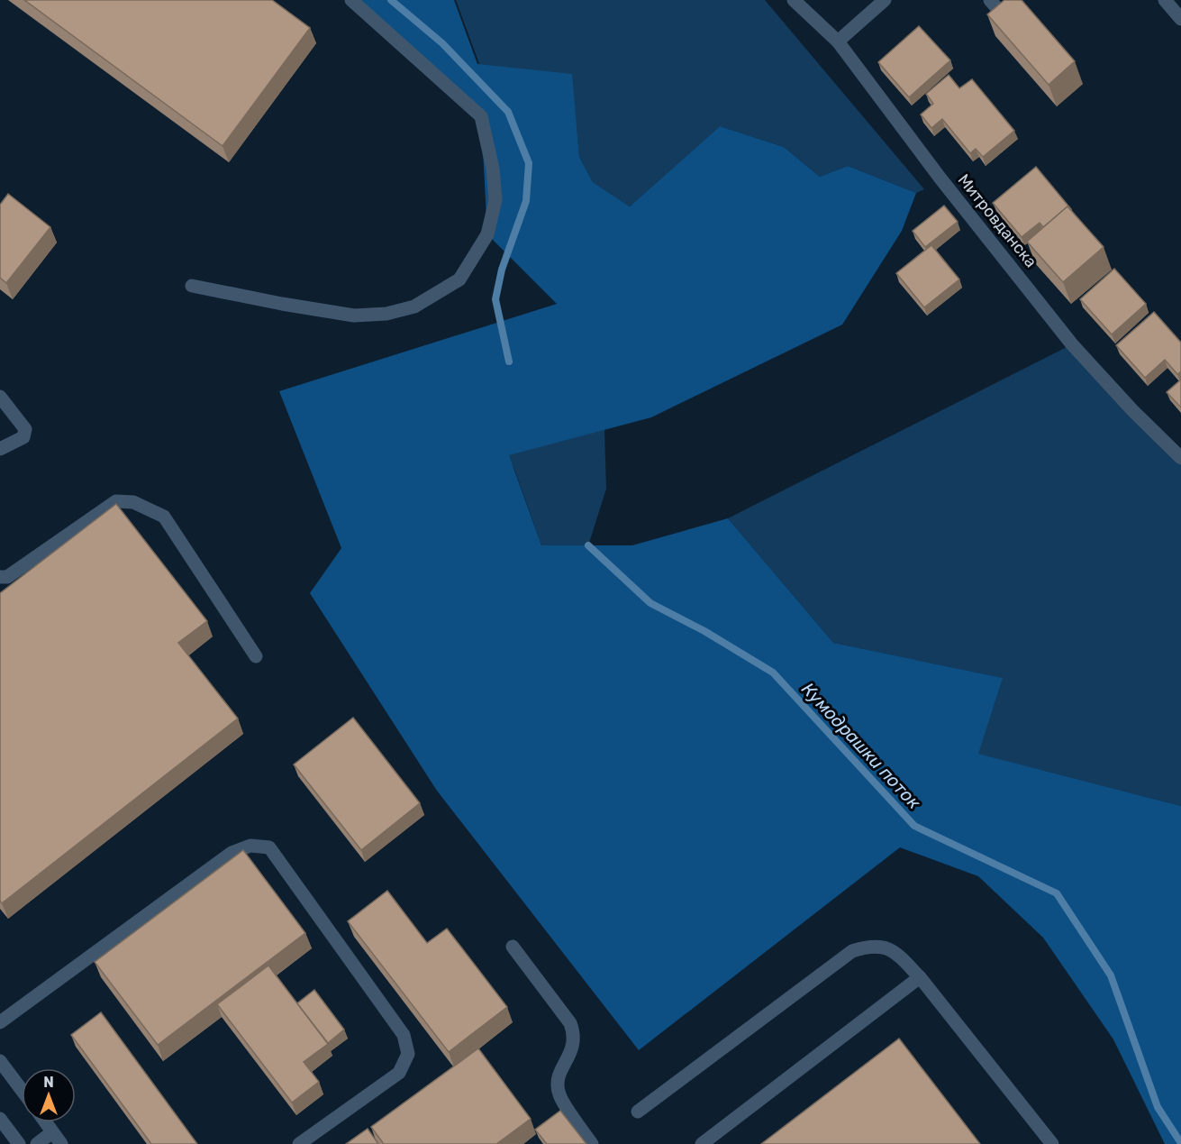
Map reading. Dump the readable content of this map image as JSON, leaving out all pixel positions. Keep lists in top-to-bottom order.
{
  "streets": {
    "street": ["Митровданска"]
  },
  "water": ["Кумодрашки поток"],
  "north": "top"
}
